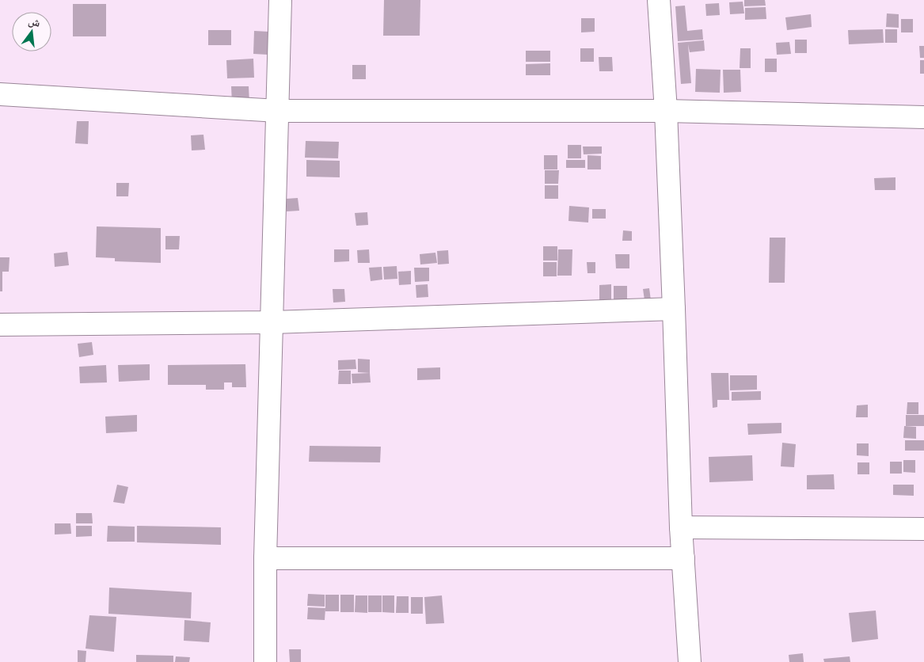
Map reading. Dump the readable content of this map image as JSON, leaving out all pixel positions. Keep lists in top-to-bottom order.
{
  "north": "top"
}
